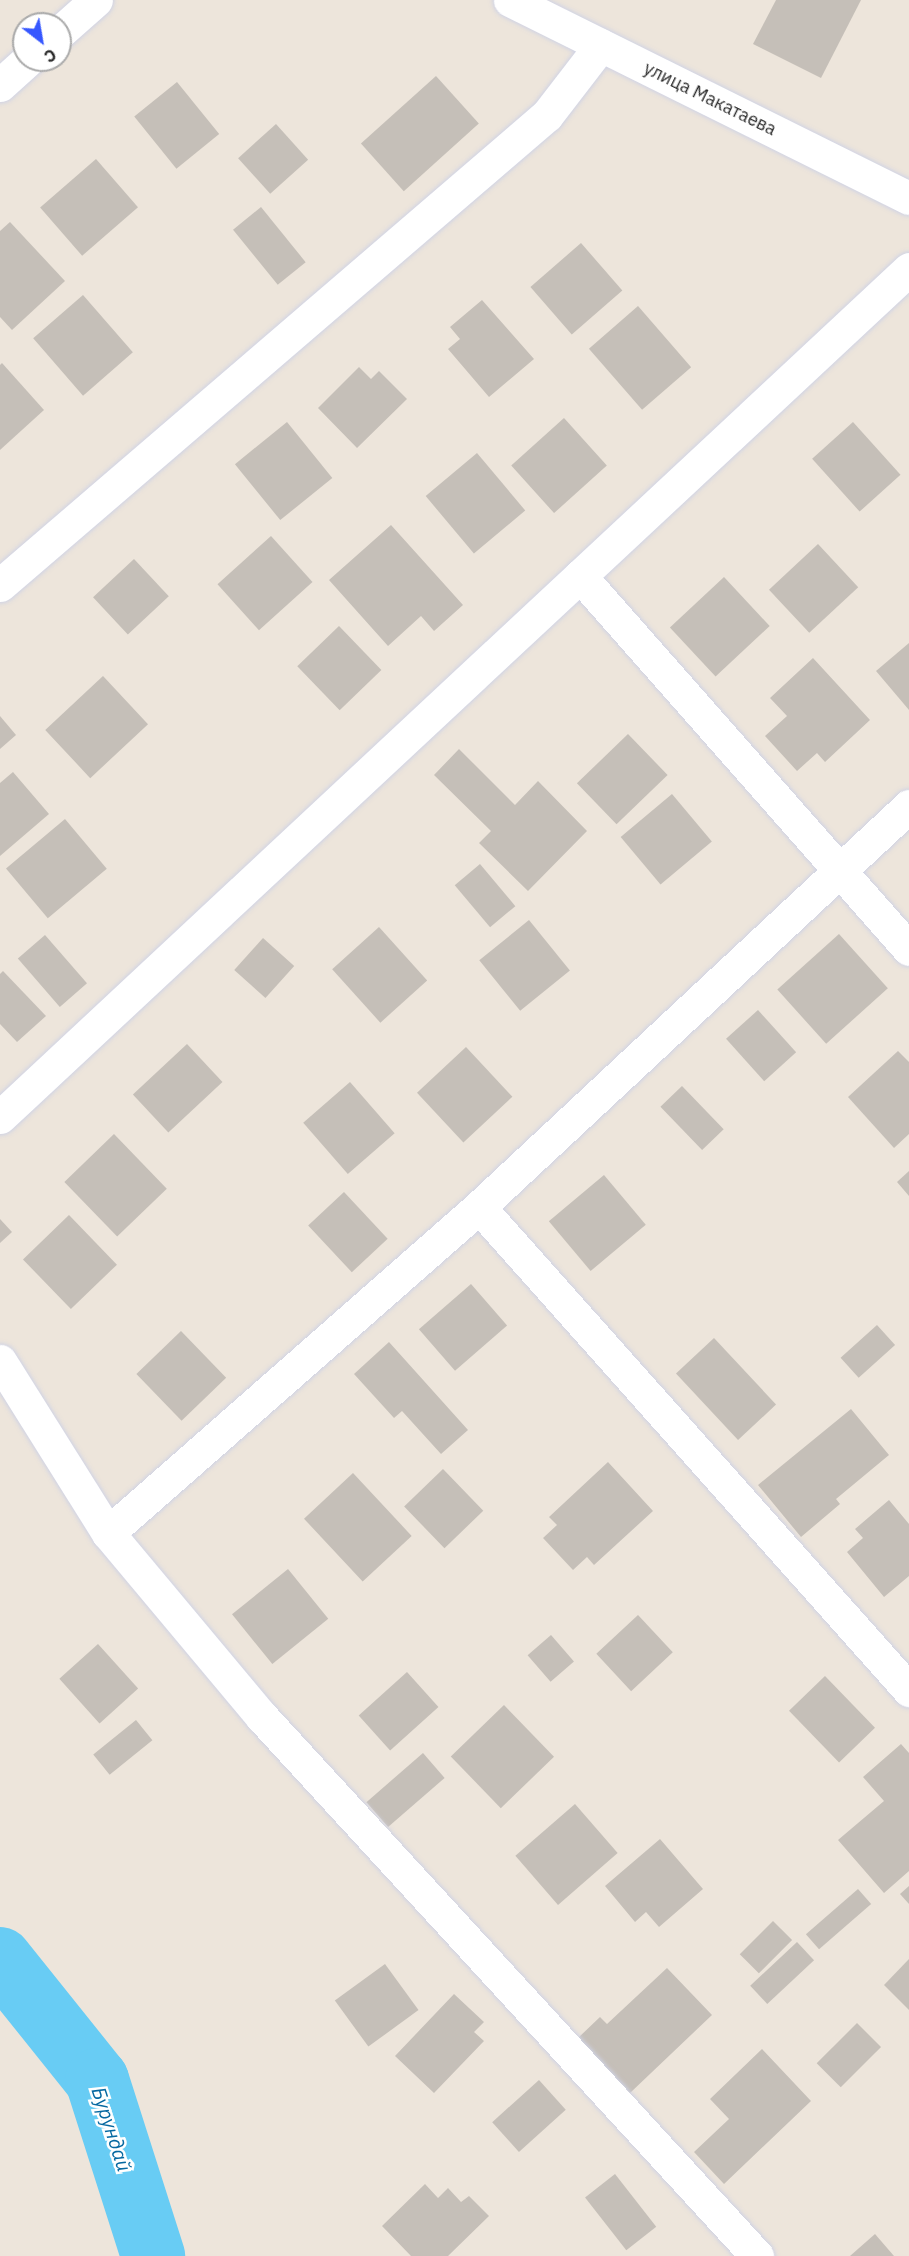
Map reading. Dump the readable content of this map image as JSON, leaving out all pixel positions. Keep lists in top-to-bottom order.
{
  "streets": {
    "street": ["улица Макатаева"]
  },
  "water": ["Бурундай"],
  "north": "bottom right"
}
